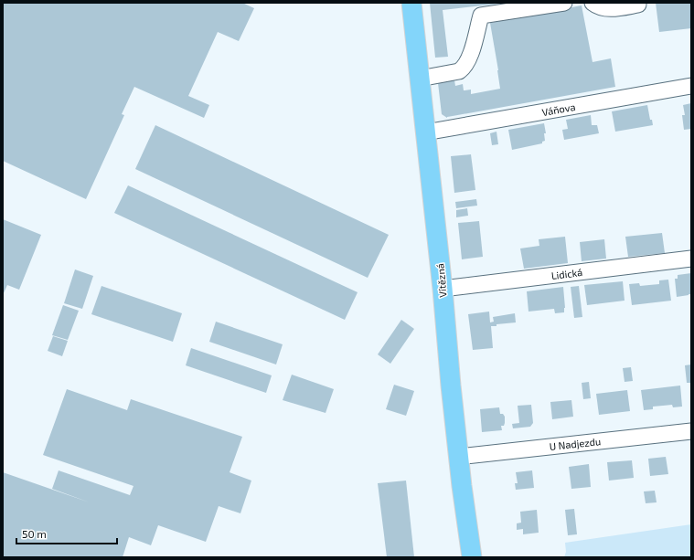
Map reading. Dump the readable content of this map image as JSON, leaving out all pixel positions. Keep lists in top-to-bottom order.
{
  "streets": {
    "main road": ["Vítězná"],
    "street": ["Váňova", "Lidická", "U Nadjezdu"]
  },
  "crossings": [
    ["Váňova", "Vítězná"],
    ["Lidická", "Vítězná"],
    ["Vítězná", "U Nadjezdu"]
  ],
  "scale_bar": "50 m"
}
